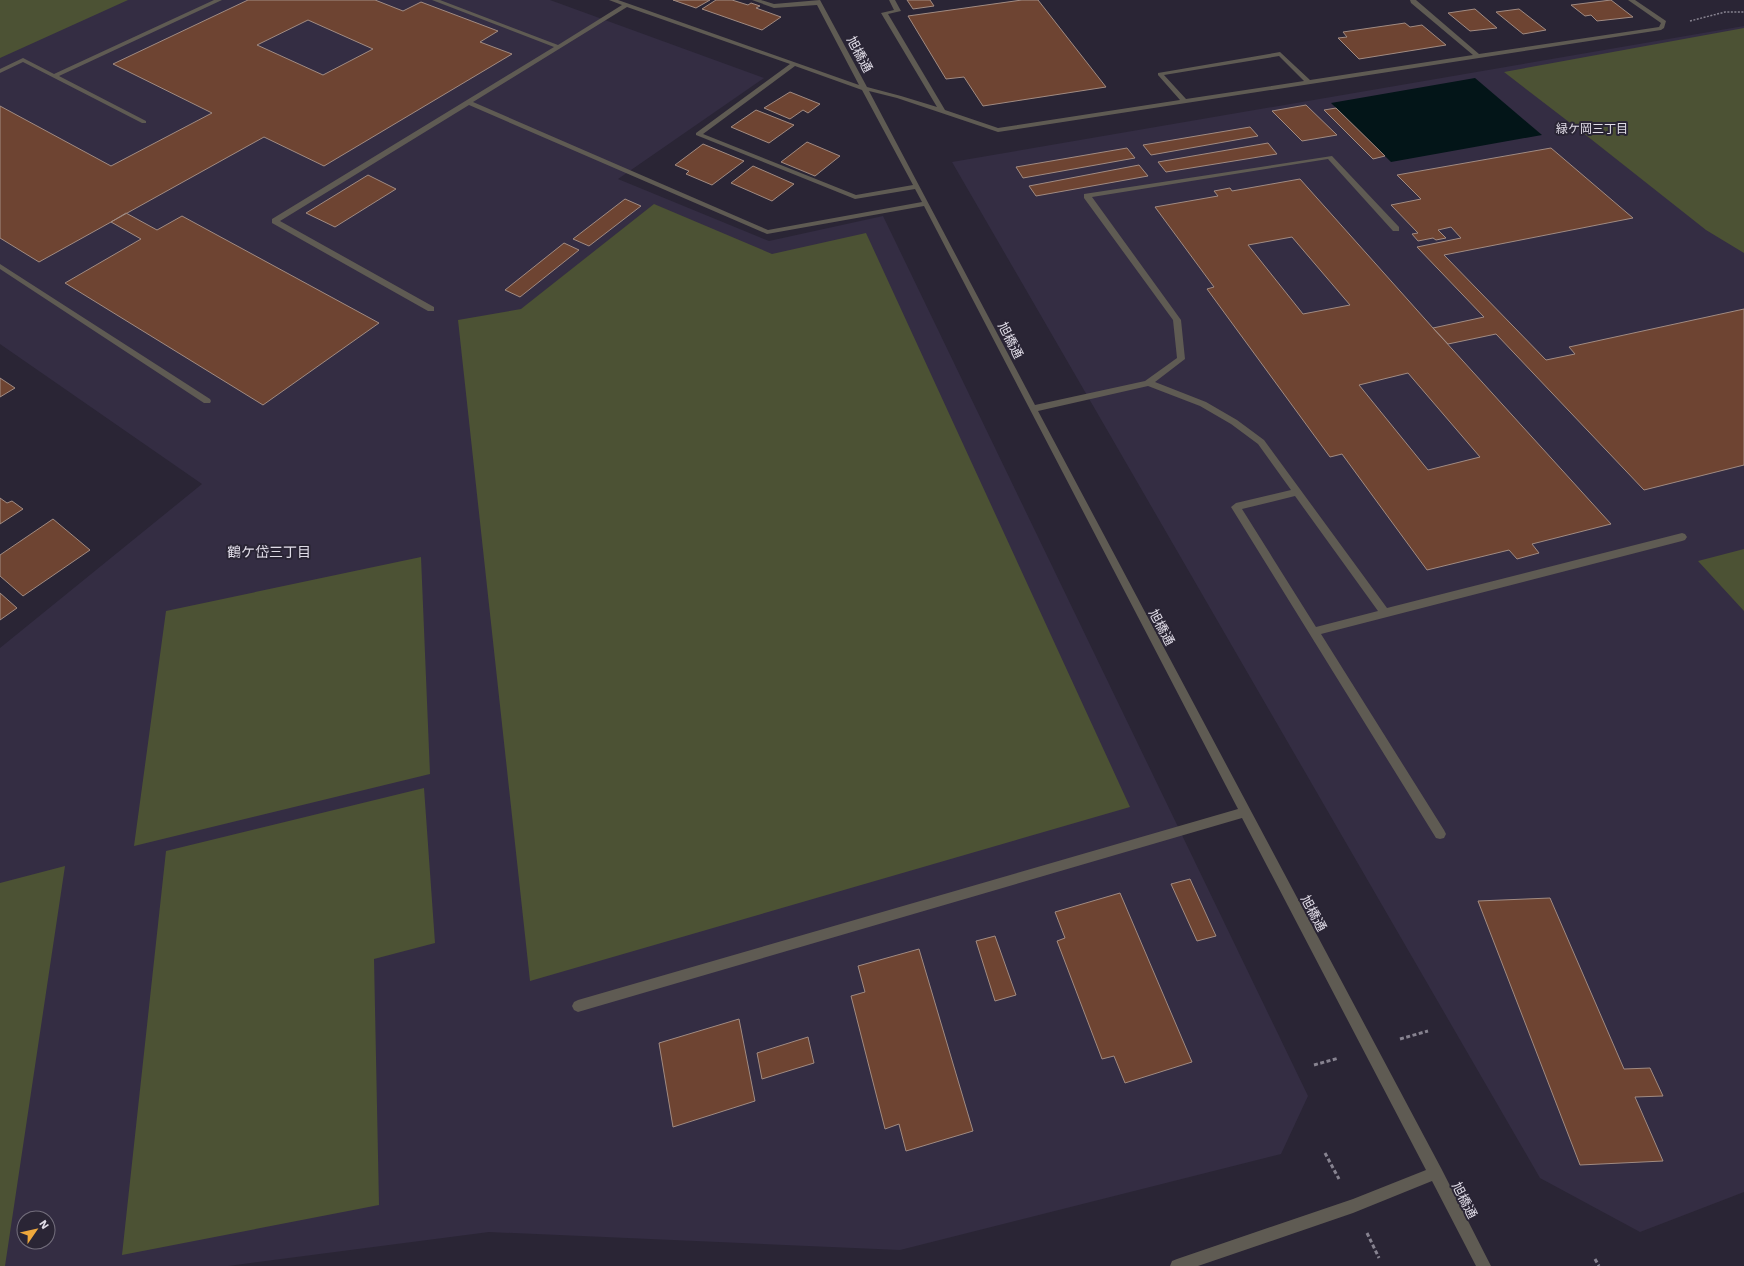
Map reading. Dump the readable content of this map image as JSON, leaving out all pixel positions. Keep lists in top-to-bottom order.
{
  "streets": {
    "street": ["旭橋通"]
  },
  "districts": ["緑ケ岡三丁目", "鶴ケ岱三丁目"],
  "north": "top right"
}
